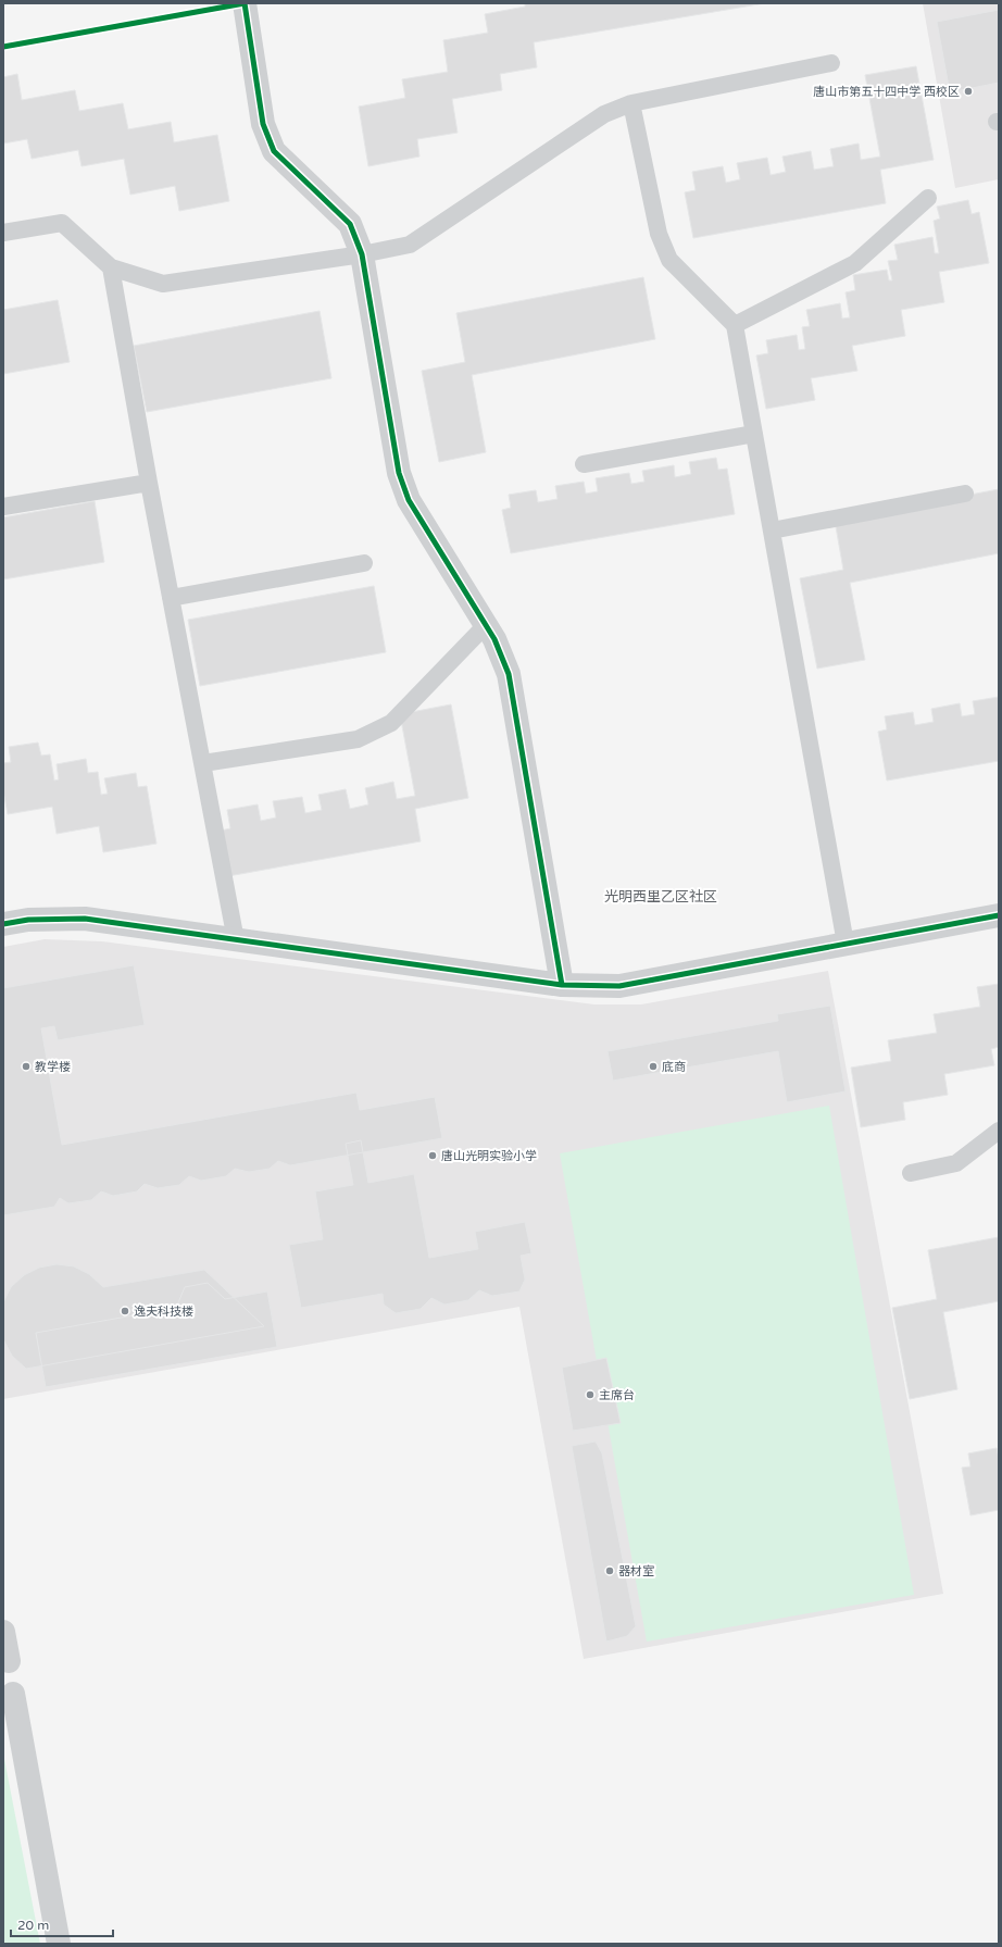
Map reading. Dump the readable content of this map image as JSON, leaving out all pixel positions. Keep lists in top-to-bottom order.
{
  "districts": ["光明西里乙区社区"],
  "places": [
    "唐山市第五十四中学 西校区",
    "教学楼",
    "底商",
    "唐山光明实验小学",
    "逸夫科技楼",
    "主席台",
    "器材室"
  ],
  "scale_bar": "20 m"
}
